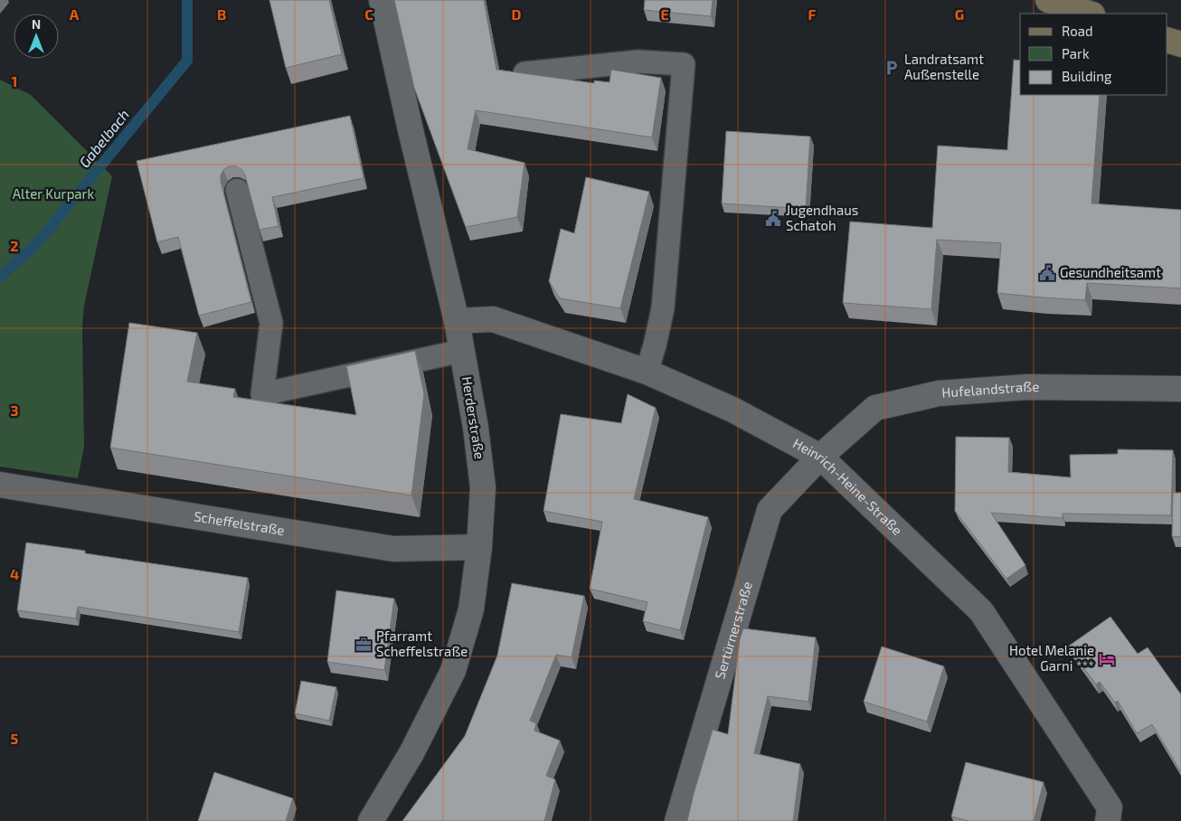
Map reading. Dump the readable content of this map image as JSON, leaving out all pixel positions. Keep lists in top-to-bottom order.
{
  "streets": {
    "street": [
      "Hufelandstraße",
      "Herderstraße",
      "Heinrich-Heine-Straße",
      "Scheffelstraße",
      "Sertürnerstraße"
    ]
  },
  "crossings": [
    ["Hufelandstraße", "Heinrich-Heine-Straße"],
    ["Hufelandstraße", "Sertürnerstraße"],
    ["Herderstraße", "Heinrich-Heine-Straße"],
    ["Herderstraße", "Scheffelstraße"],
    ["Heinrich-Heine-Straße", "Sertürnerstraße"]
  ],
  "water": ["Gabelbach"],
  "parks": ["Alter Kurpark"],
  "places": {
    "parking": ["Landratsamt Außenstelle"],
    "public building": ["Jugendhaus Schatoh", "Gesundheitsamt"],
    "office": ["Pfarramt Scheffelstraße"],
    "hotel": ["Hotel Melanie Garni ***"]
  },
  "legend": ["Road", "Park", "Building"],
  "north": "top",
  "grid": {
    "columns": [
      "A",
      "B",
      "C",
      "D",
      "E",
      "F",
      "G"
    ],
    "rows": [
      "1",
      "2",
      "3",
      "4",
      "5"
    ]
  }
}
